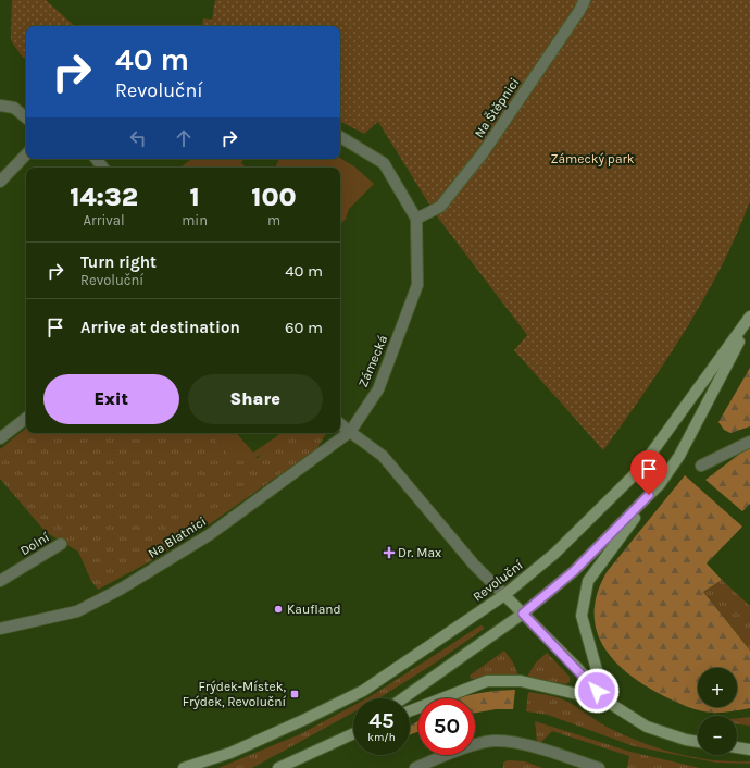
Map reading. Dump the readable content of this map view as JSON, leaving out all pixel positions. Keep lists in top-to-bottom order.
{
  "streets": {
    "main road": ["Revoluční"],
    "street": [
      "Na Štěpnici",
      "Zámecká",
      "Na Blatnici",
      "Dolní"
    ]
  },
  "crossings": [
    ["Na Štěpnici", "Zámecká"],
    ["Zámecká", "Na Blatnici"]
  ],
  "parks": ["Zámecký park"],
  "places": {
    "health": ["Dr. Max"],
    "other": ["Kaufland"],
    "transit": ["Frýdek-Místek, Frýdek, Revoluční"]
  },
  "page": {
    "turn": ["40 m", "Revoluční"],
    "eta": [
      "14:32",
      "Arrival",
      "1",
      "min",
      "100",
      "m"
    ],
    "list": [
      {
        "name": "Turn right",
        "note": "Revoluční",
        "value": "40 m"
      },
      {
        "name": "Arrive at destination",
        "value": "60 m"
      }
    ],
    "buttons": ["Exit", "Share"],
    "map_buttons": ["+", "−"],
    "speed": "45 km/h",
    "limit": "50"
  }
}
